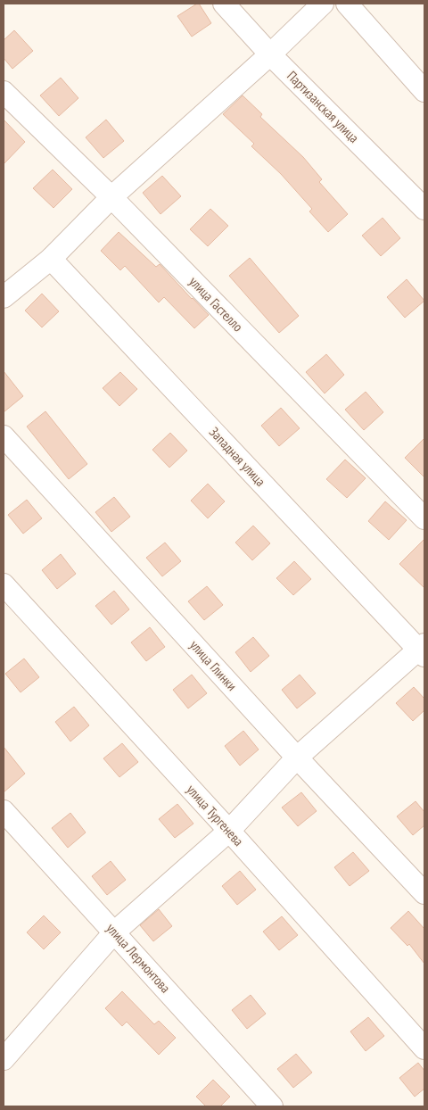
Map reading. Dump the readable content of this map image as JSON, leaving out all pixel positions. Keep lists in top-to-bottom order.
{
  "streets": {
    "street": [
      "Партизанская улица",
      "улица Гастелло",
      "Западная улица",
      "улица Глинки",
      "улица Тургенева",
      "улица Лермонтова"
    ]
  }
}
